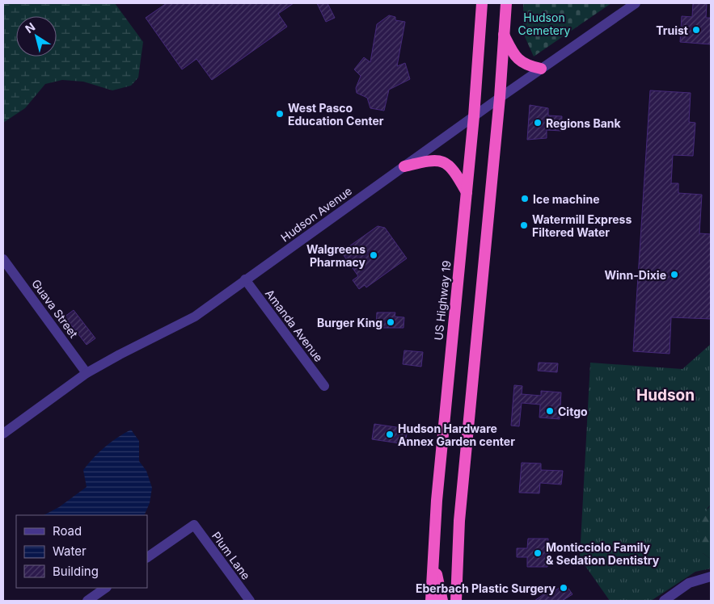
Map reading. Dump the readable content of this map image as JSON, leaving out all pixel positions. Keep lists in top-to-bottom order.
{
  "streets": {
    "highway": ["US Highway 19"],
    "street": [
      "Hudson Avenue",
      "Guava Street",
      "Amanda Avenue",
      "Plum Lane"
    ]
  },
  "crossings": [
    ["Hudson Avenue", "US Highway 19"],
    ["Hudson Avenue", "Guava Street"],
    ["Hudson Avenue", "Amanda Avenue"]
  ],
  "districts": ["Hudson"],
  "parks": ["Hudson Cemetery"],
  "places": [
    "Truist",
    "West Pasco Education Center",
    "Regions Bank",
    "Ice machine",
    "Watermill Express Filtered Water",
    "Walgreens Pharmacy",
    "Winn-Dixie",
    "Burger King",
    "Citgo",
    "Hudson Hardware Annex Garden center",
    "Monticciolo Family & Sedation Dentistry",
    "Eberbach Plastic Surgery"
  ],
  "legend": ["Road", "Water", "Building"],
  "north": "top left"
}
